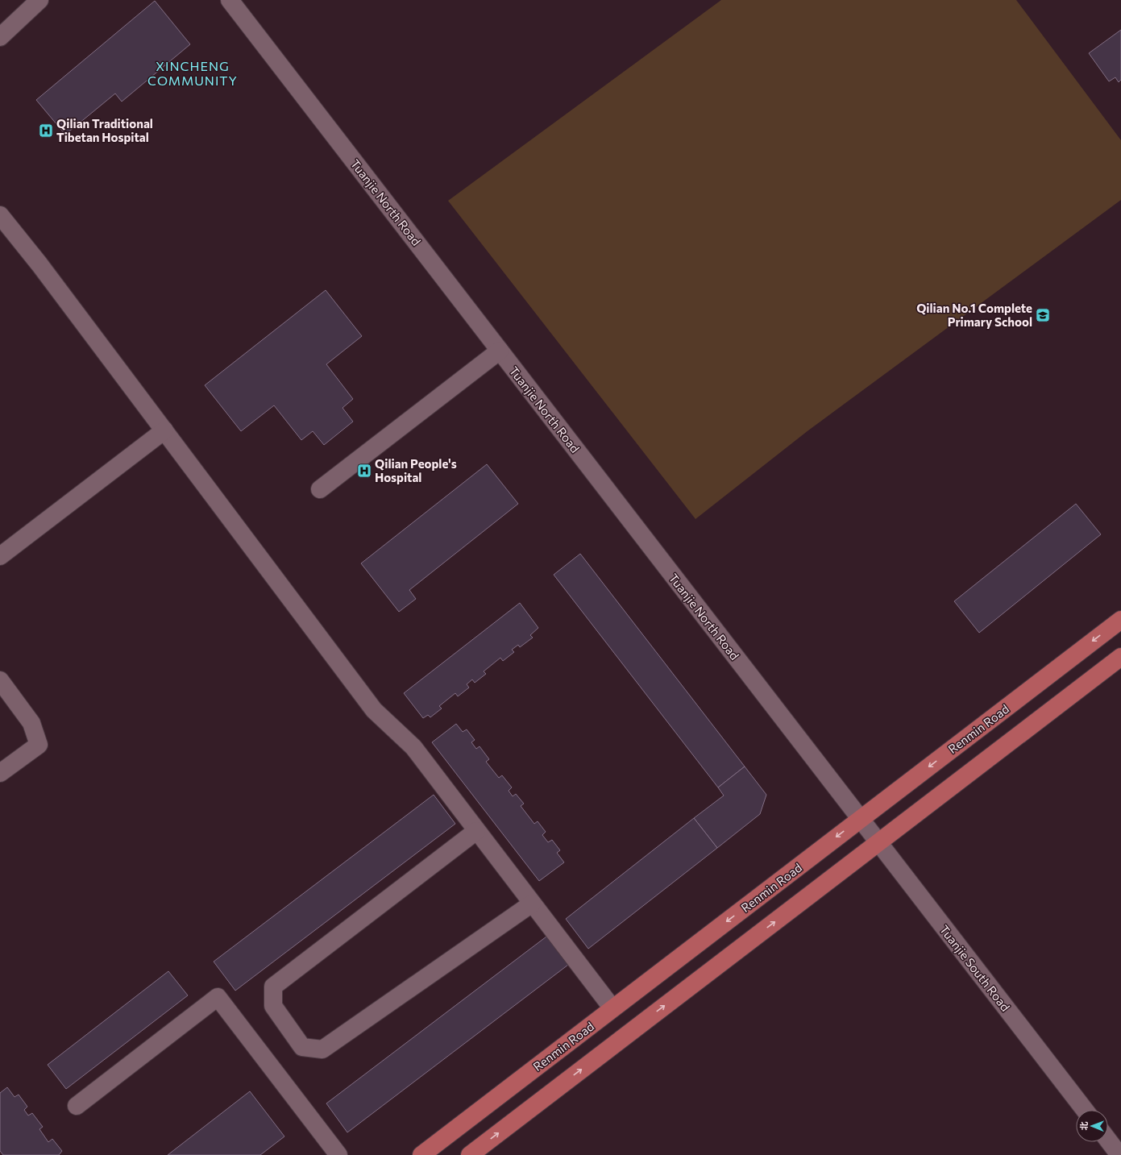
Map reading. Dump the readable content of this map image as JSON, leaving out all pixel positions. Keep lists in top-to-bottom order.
{
  "streets": {
    "main road": ["Renmin Road"],
    "street": ["Tuanjie North Road", "Tuanjie South Road"]
  },
  "crossings": [
    ["Tuanjie North Road", "Renmin Road"],
    ["Tuanjie North Road", "Tuanjie South Road"],
    ["Renmin Road", "Tuanjie South Road"]
  ],
  "districts": ["XINCHENG COMMUNITY"],
  "places": {
    "hospital": ["Qilian Traditional Tibetan Hospital", "Qilian People's Hospital"],
    "school or university": ["Qilian No.1 Complete Primary School"]
  },
  "north": "left"
}
